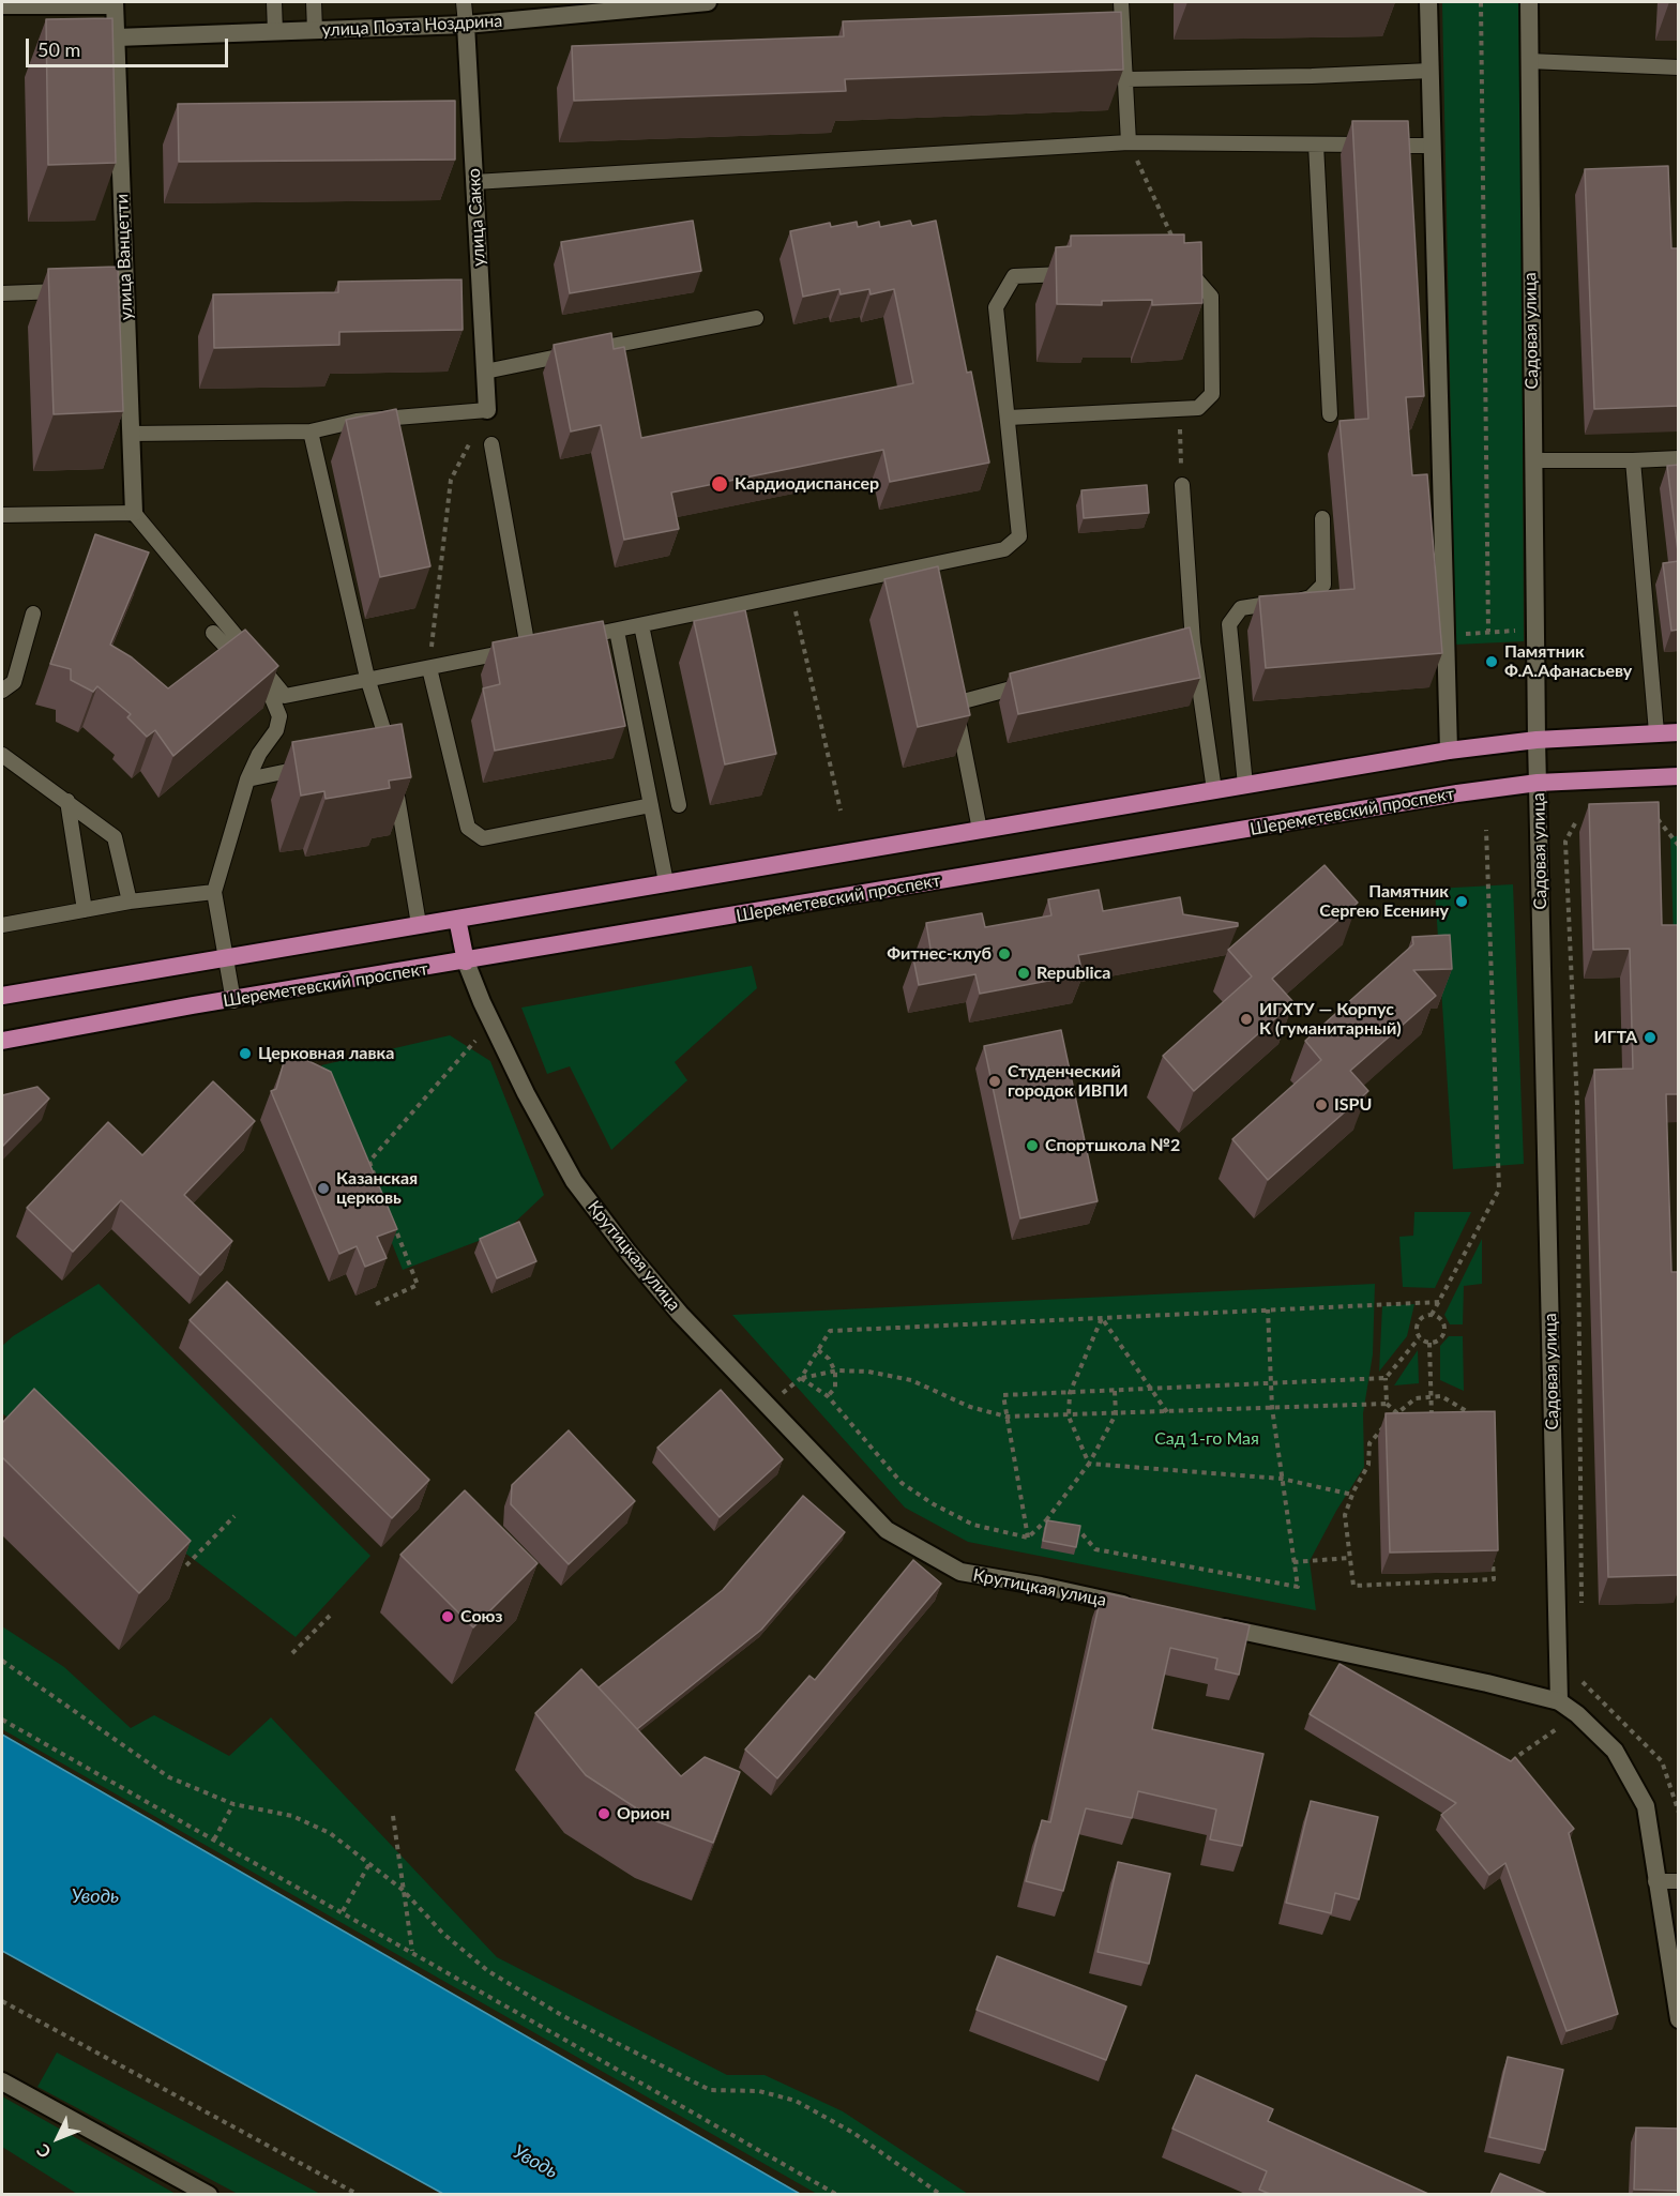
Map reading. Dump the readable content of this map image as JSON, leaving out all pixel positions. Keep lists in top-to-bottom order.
{
  "streets": {
    "main road": ["Шереметевский проспект", "Крутицкая улица"],
    "street": [
      "улица Поэта Ноздрина",
      "улица Сакко",
      "улица Ванцетти",
      "Садовая улица"
    ]
  },
  "crossings": [
    ["улица Поэта Ноздрина", "улица Сакко"],
    ["улица Поэта Ноздрина", "улица Ванцетти"],
    ["Садовая улица", "Шереметевский проспект"],
    ["Шереметевский проспект", "Крутицкая улица"]
  ],
  "water": ["Уводь"],
  "parks": ["Сад 1-го Мая"],
  "places": [
    "Кардиодиспансер",
    "Памятник Ф.А.Афанасьеву",
    "Памятник Сергею Есенину",
    "Фитнес-клуб",
    "Republica",
    "ИГХТУ — Корпус К (гуманитарный)",
    "ИГТА",
    "Церковная лавка",
    "Студенческий городок ИВПИ",
    "ISPU",
    "Спортшкола №2",
    "Казанская церковь",
    "Союз",
    "Орион"
  ],
  "scale_bar": "50 m",
  "north": "bottom left"
}
